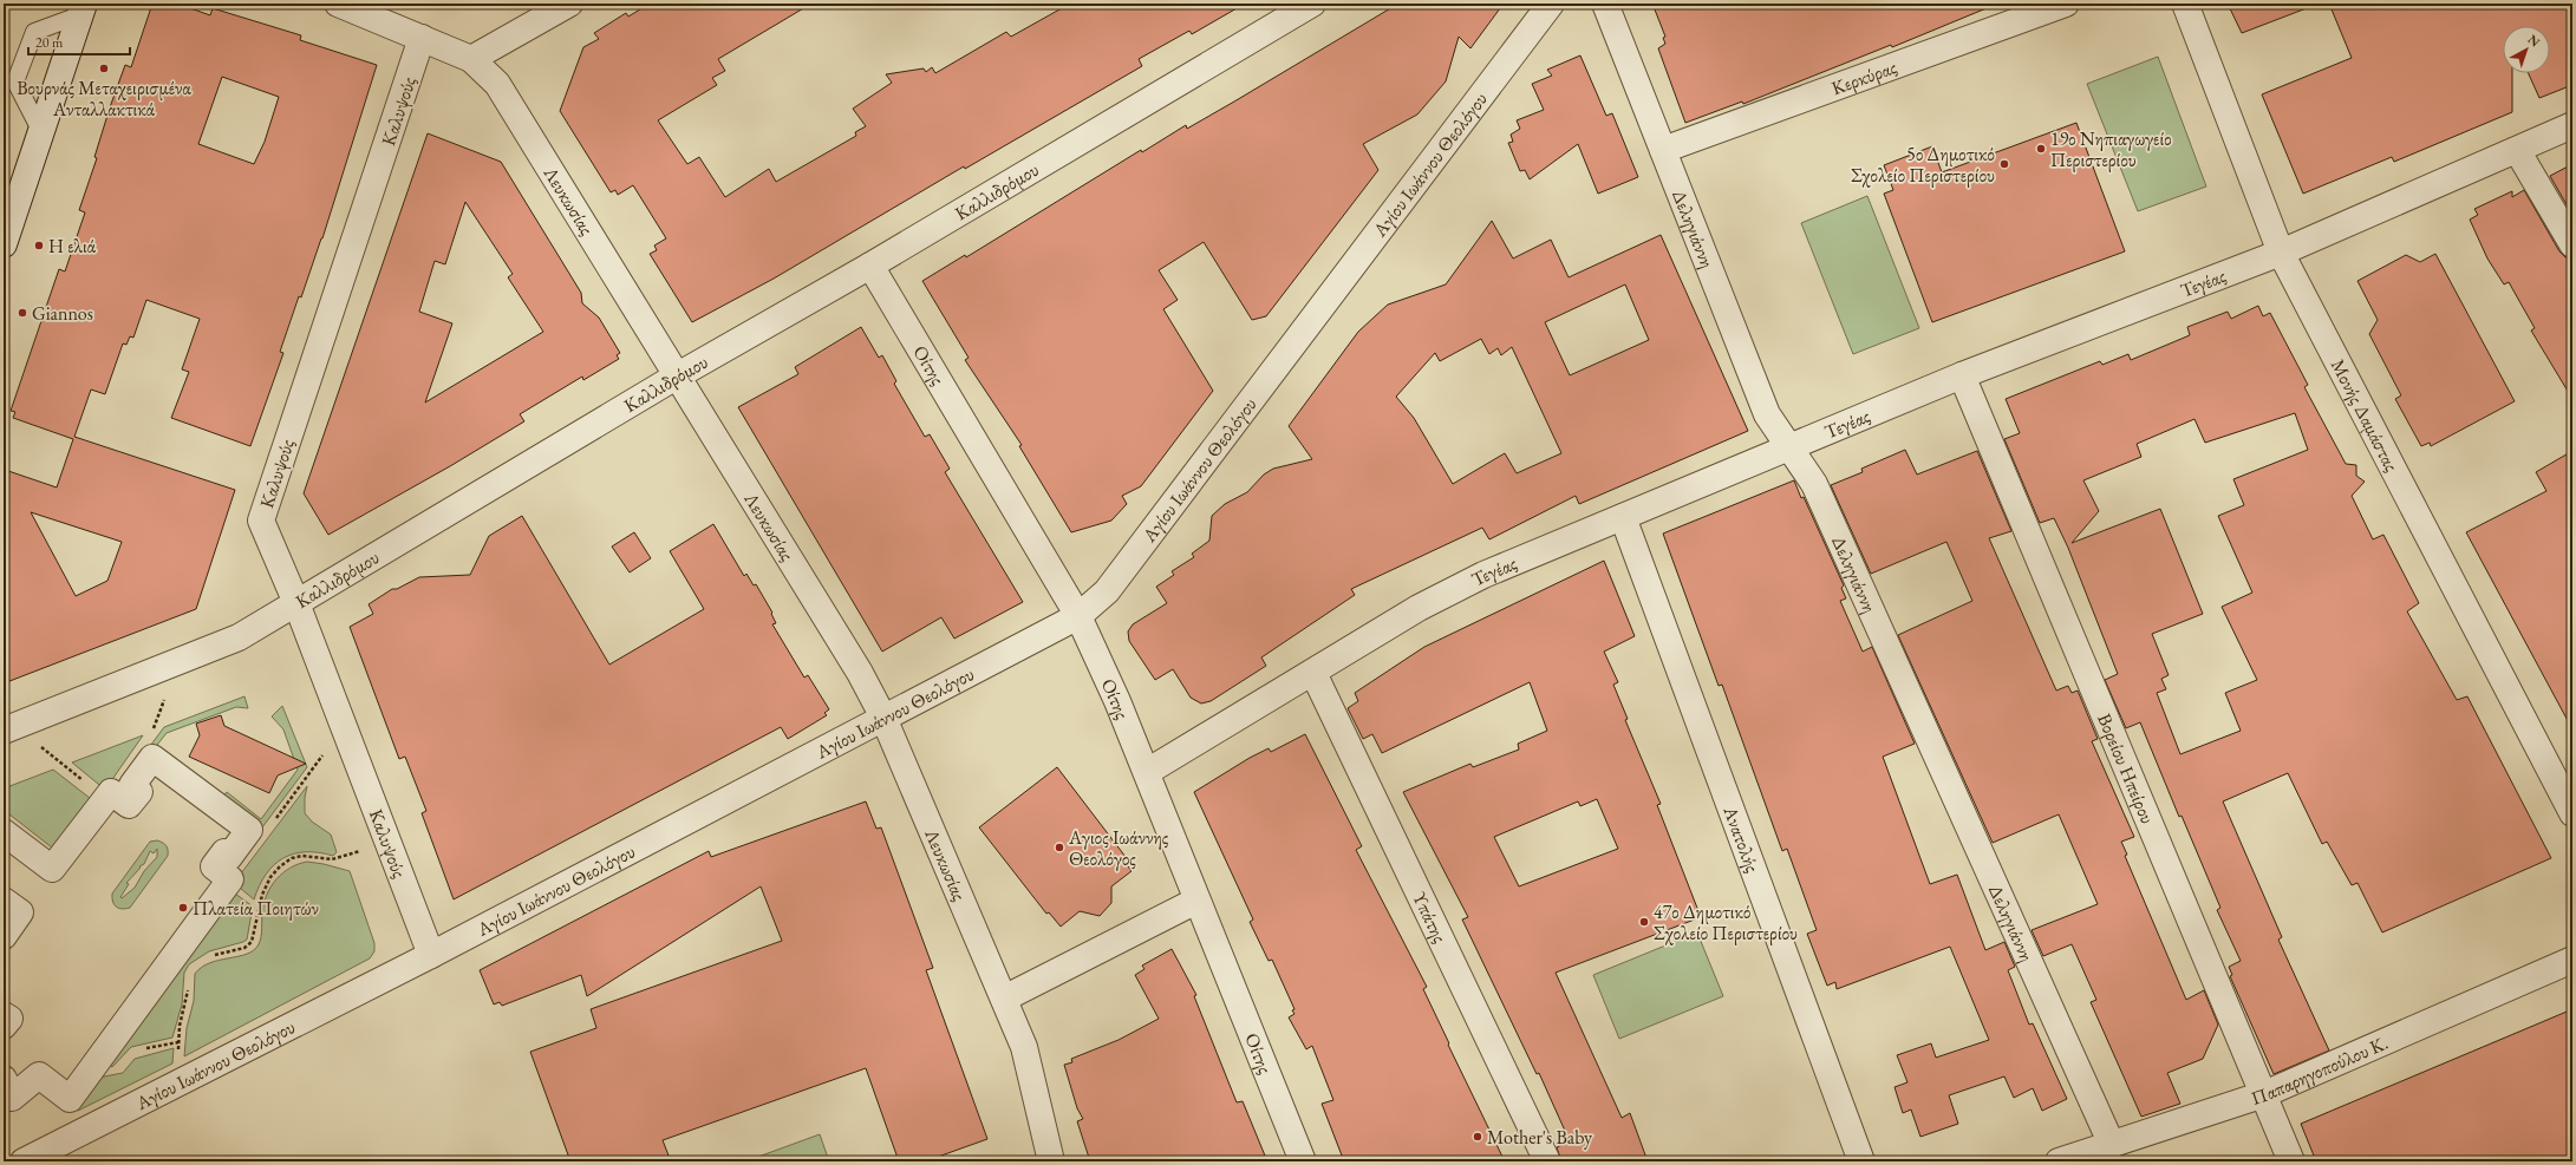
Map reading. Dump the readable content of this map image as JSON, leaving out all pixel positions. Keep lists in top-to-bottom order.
{
  "streets": {
    "street": [
      "Κερκύρας",
      "Καλυψούς",
      "Αγίου Ιωάννου Θεολόγου",
      "Καλλιδρόμου",
      "Λευκωσίας",
      "Δεληγιάννη",
      "Τεγέας",
      "Οίτης",
      "Μονής Δαμάστας",
      "Βορείου Ηπείρου",
      "Ανατολής",
      "Υπάτης",
      "Παπαρηγοπούλου Κ."
    ]
  },
  "crossings": [
    ["Κερκύρας", "Δεληγιάννη"],
    ["Καλυψούς", "Αγίου Ιωάννου Θεολόγου"],
    ["Καλυψούς", "Καλλιδρόμου"],
    ["Καλυψούς", "Λευκωσίας"],
    ["Αγίου Ιωάννου Θεολόγου", "Λευκωσίας"],
    ["Αγίου Ιωάννου Θεολόγου", "Οίτης"],
    ["Καλλιδρόμου", "Λευκωσίας"],
    ["Καλλιδρόμου", "Οίτης"],
    ["Δεληγιάννη", "Τεγέας"],
    ["Δεληγιάννη", "Παπαρηγοπούλου Κ."],
    ["Τεγέας", "Οίτης"],
    ["Τεγέας", "Μονής Δαμάστας"],
    ["Τεγέας", "Βορείου Ηπείρου"],
    ["Τεγέας", "Ανατολής"],
    ["Τεγέας", "Υπάτης"],
    ["Βορείου Ηπείρου", "Παπαρηγοπούλου Κ."]
  ],
  "places": [
    "Βουρνάς Μεταχειρισμένα Ανταλλακτικά",
    "19ο Νηπιαγωγείο Περιστερίου",
    "5ο Δημοτικό Σχολείο Περιστερίου",
    "Η ελιά",
    "Giannos",
    "Αγιος Ιωάννης Θεολόγος",
    "Πλατεία Ποιητών",
    "47ο Δημοτικό Σχολείο Περιστερίου",
    "Mother's Baby"
  ],
  "scale_bar": "20 m",
  "north": "top right"
}
